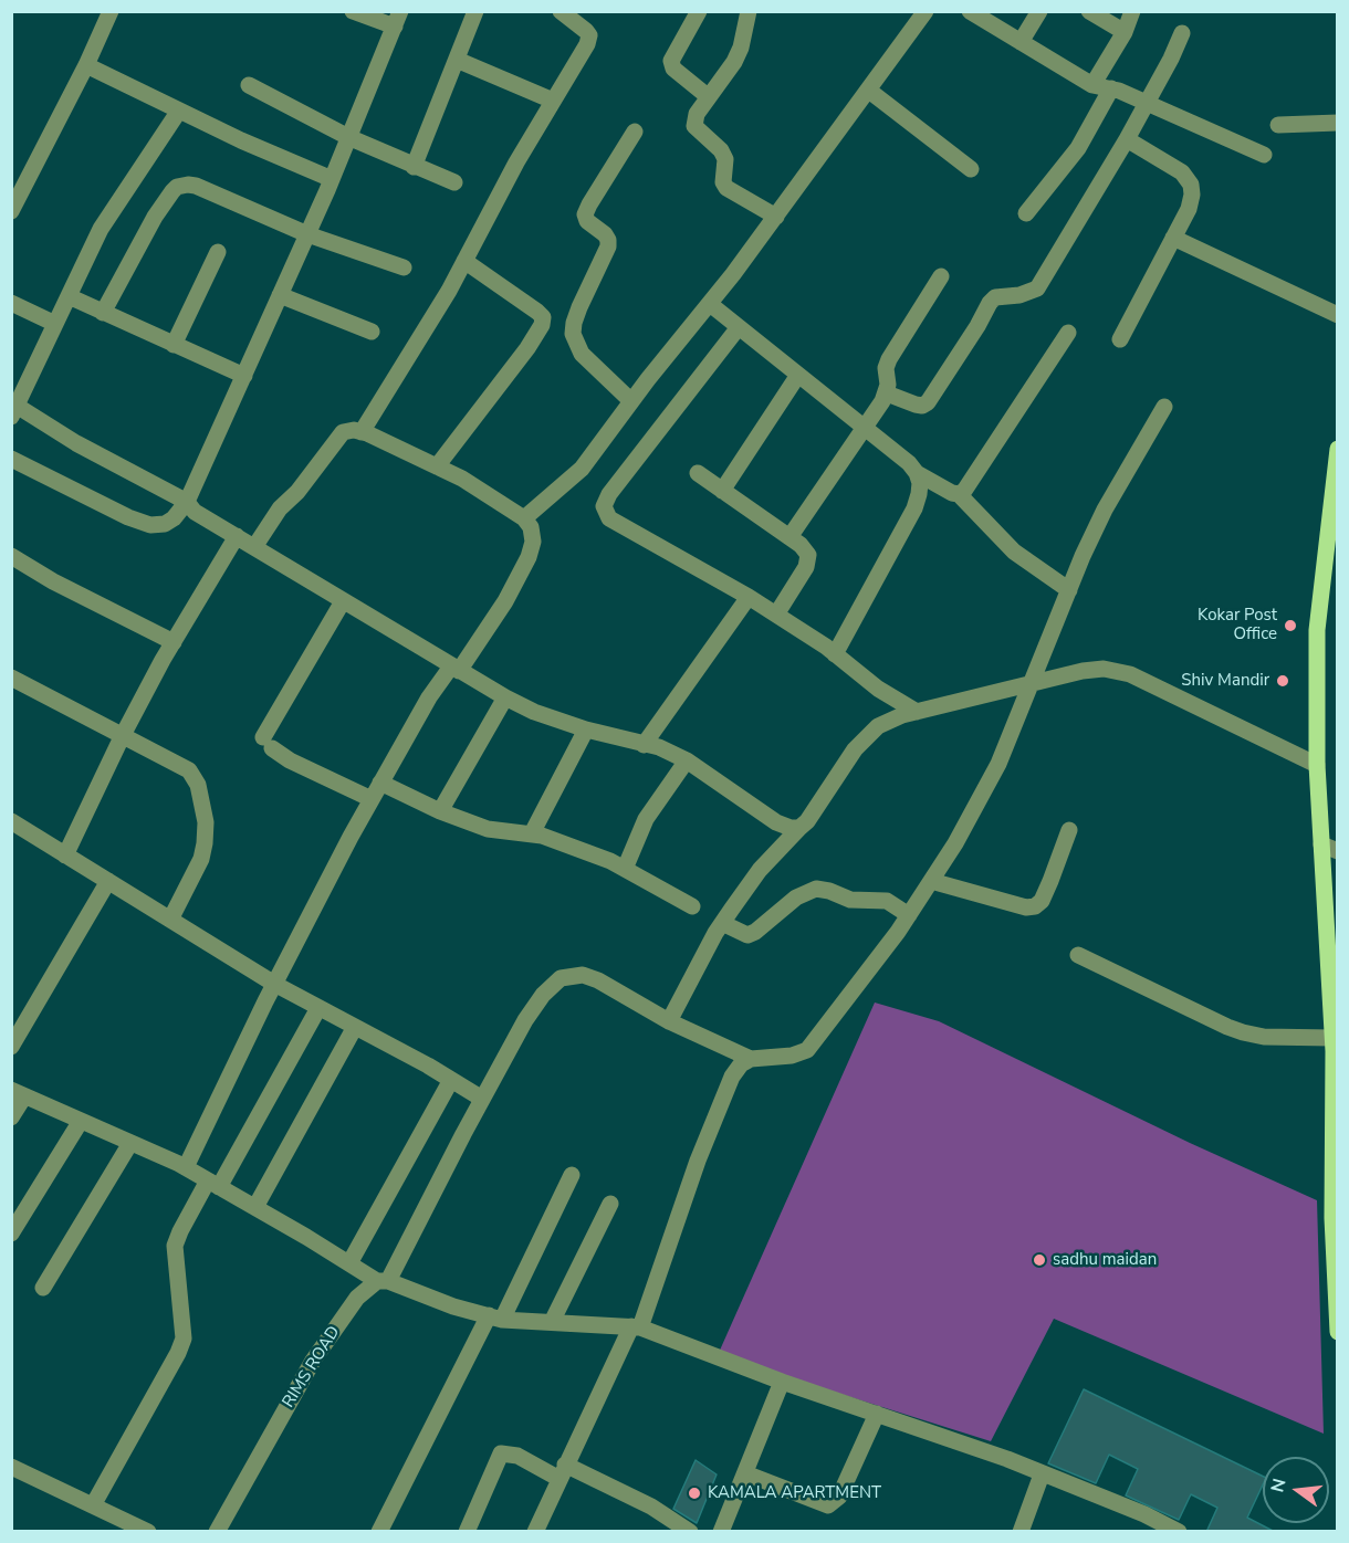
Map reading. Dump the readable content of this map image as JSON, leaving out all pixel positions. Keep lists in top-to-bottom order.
{
  "streets": {
    "street": ["RIMS ROAD"]
  },
  "places": [
    "Kokar Post Office",
    "Shiv Mandir",
    "sadhu maidan",
    "KAMALA APARTMENT"
  ],
  "north": "left"
}
